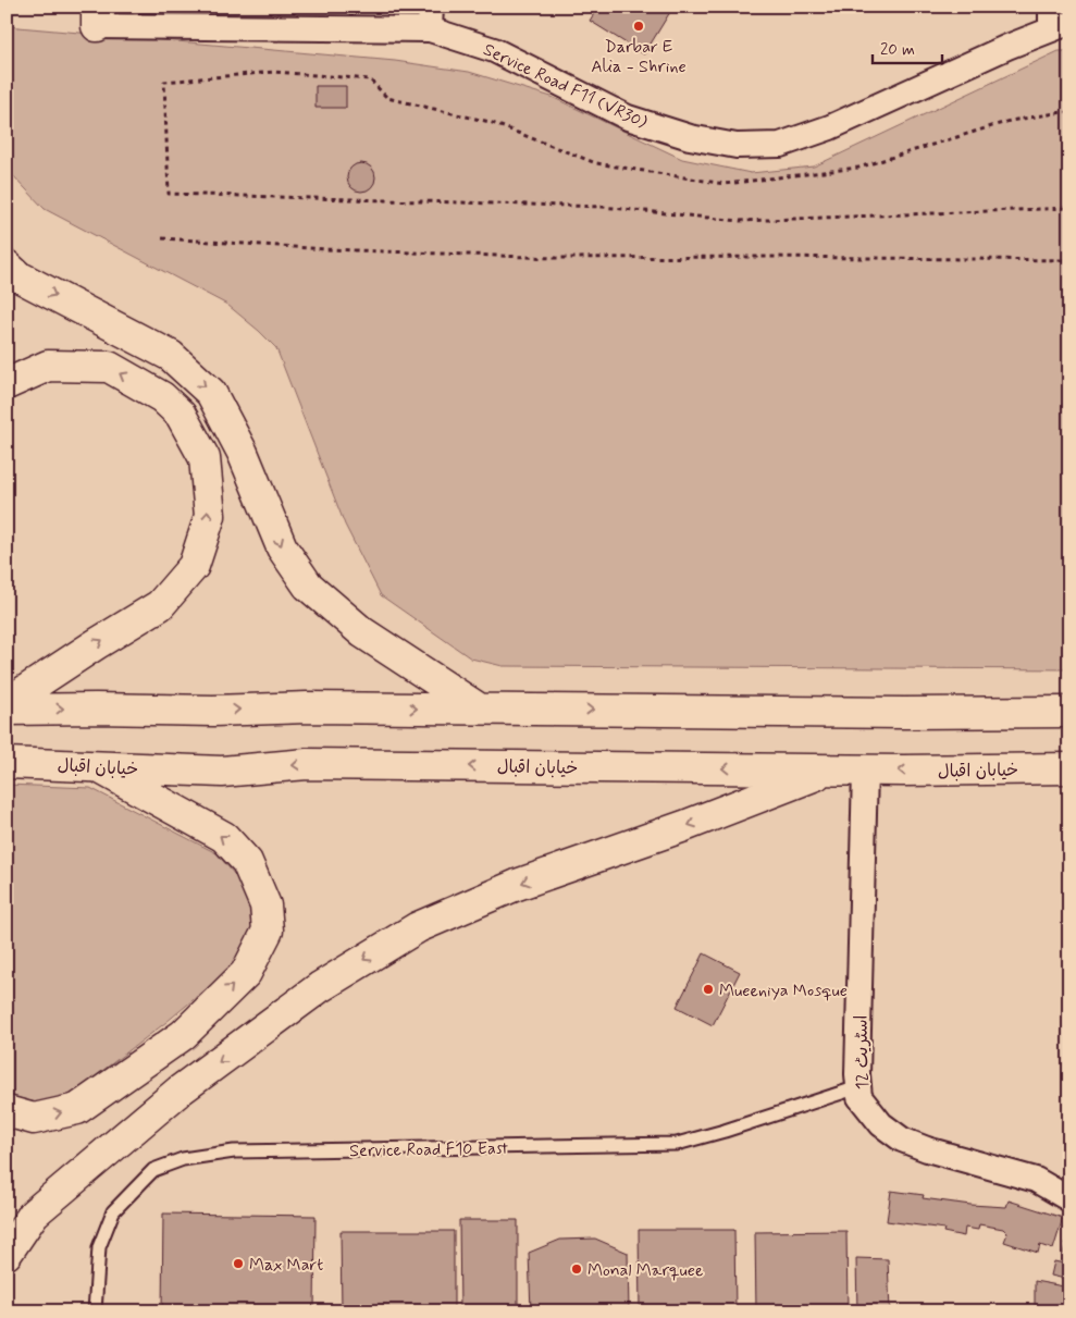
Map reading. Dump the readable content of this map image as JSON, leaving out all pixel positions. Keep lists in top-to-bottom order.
{
  "streets": {
    "main road": ["خیابان اقبال"],
    "street": ["Service Road F11 (VR30)", "اسٹریٹ 12"],
    "lane": ["Service Road F10 East"]
  },
  "crossings": [
    ["خیابان اقبال", "اسٹریٹ 12"],
    ["اسٹریٹ 12", "Service Road F10 East"]
  ],
  "places": [
    "Darbar E Alia - Shrine",
    "Mueeniya Mosque",
    "Max Mart",
    "Monal Marquee"
  ],
  "scale_bar": "20 m"
}
